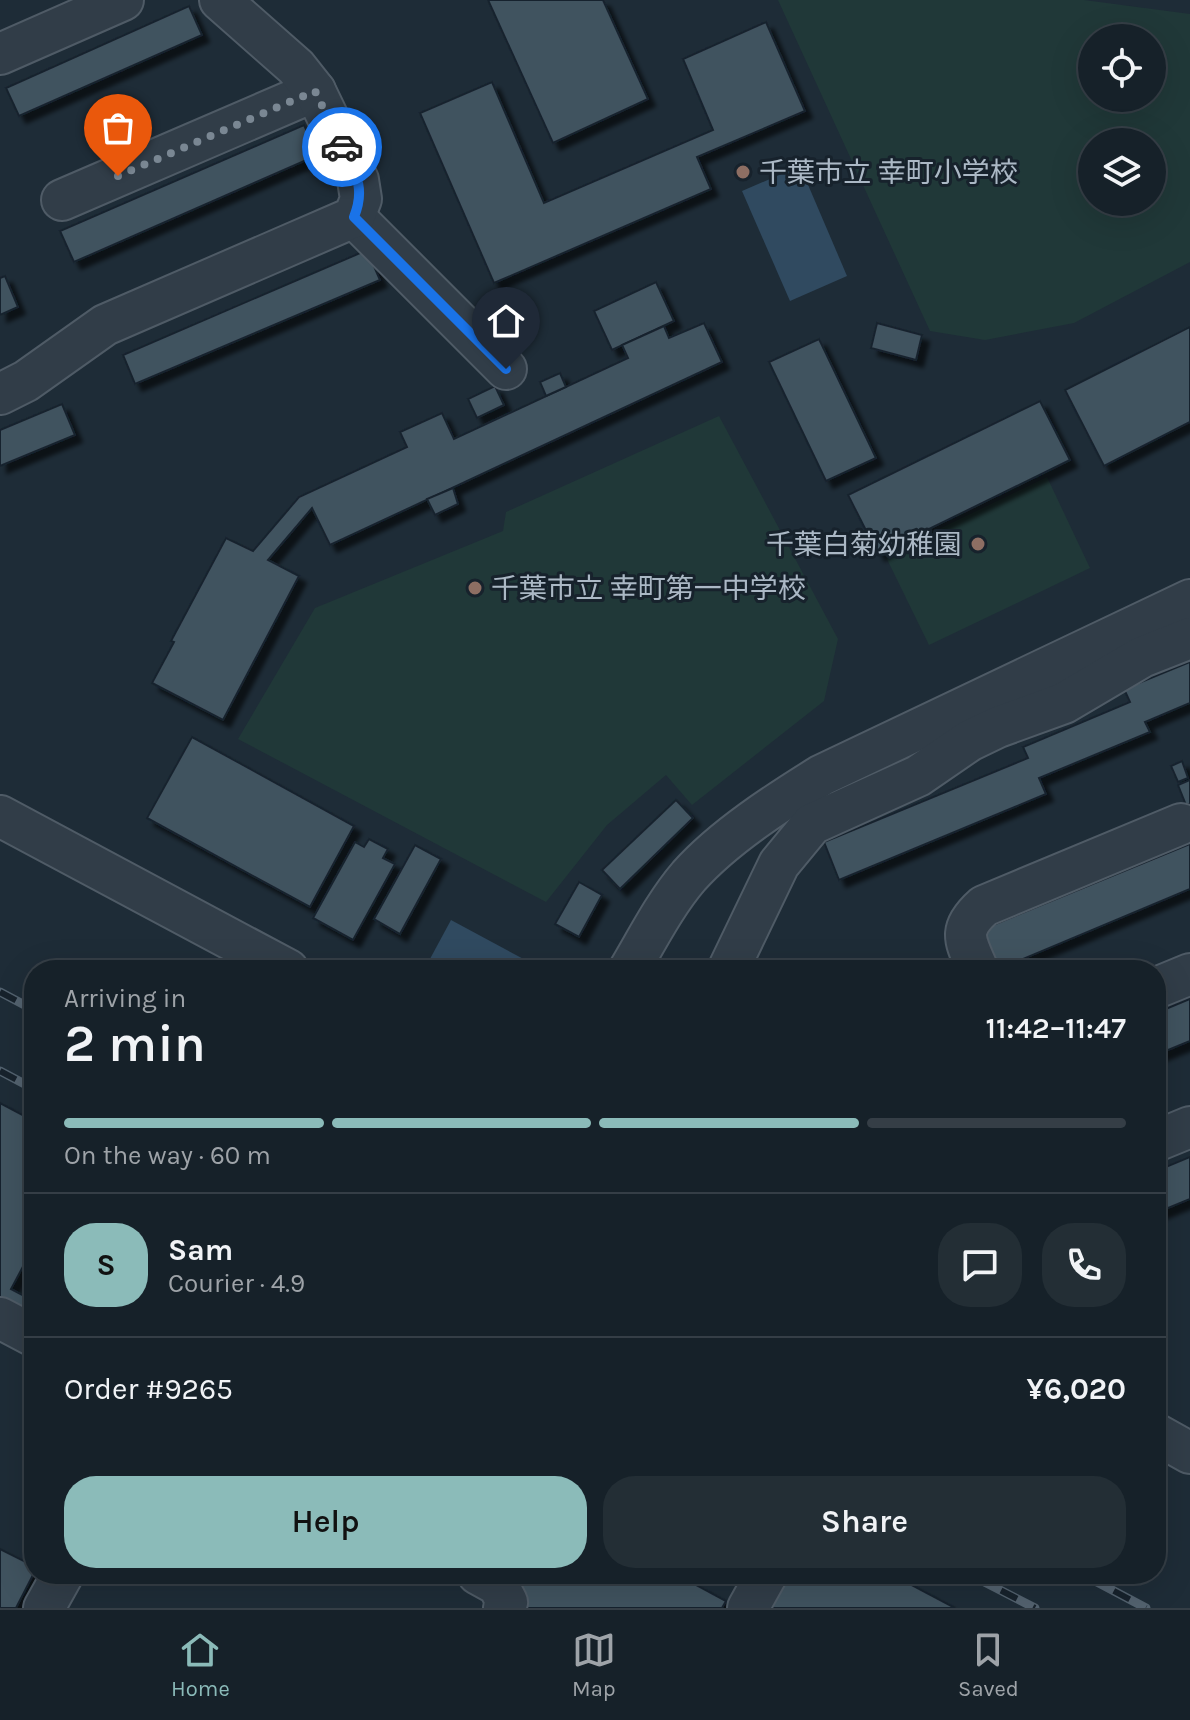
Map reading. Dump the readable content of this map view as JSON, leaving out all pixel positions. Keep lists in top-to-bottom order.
{
  "places": ["千葉市立 幸町小学校", "千葉白菊幼稚園", "千葉市立 幸町第一中学校"],
  "page": {
    "heading": ["2 min", "Arriving in", "11:42–11:47"],
    "panel": [
      "Sam",
      "Courier · 4.9",
      "Order #9265",
      "¥6,020"
    ],
    "bar": "On the way · 60 m",
    "round": "S",
    "buttons": ["Help", "Share"],
    "tabs": ["Home", "Map", "Saved"]
  }
}
